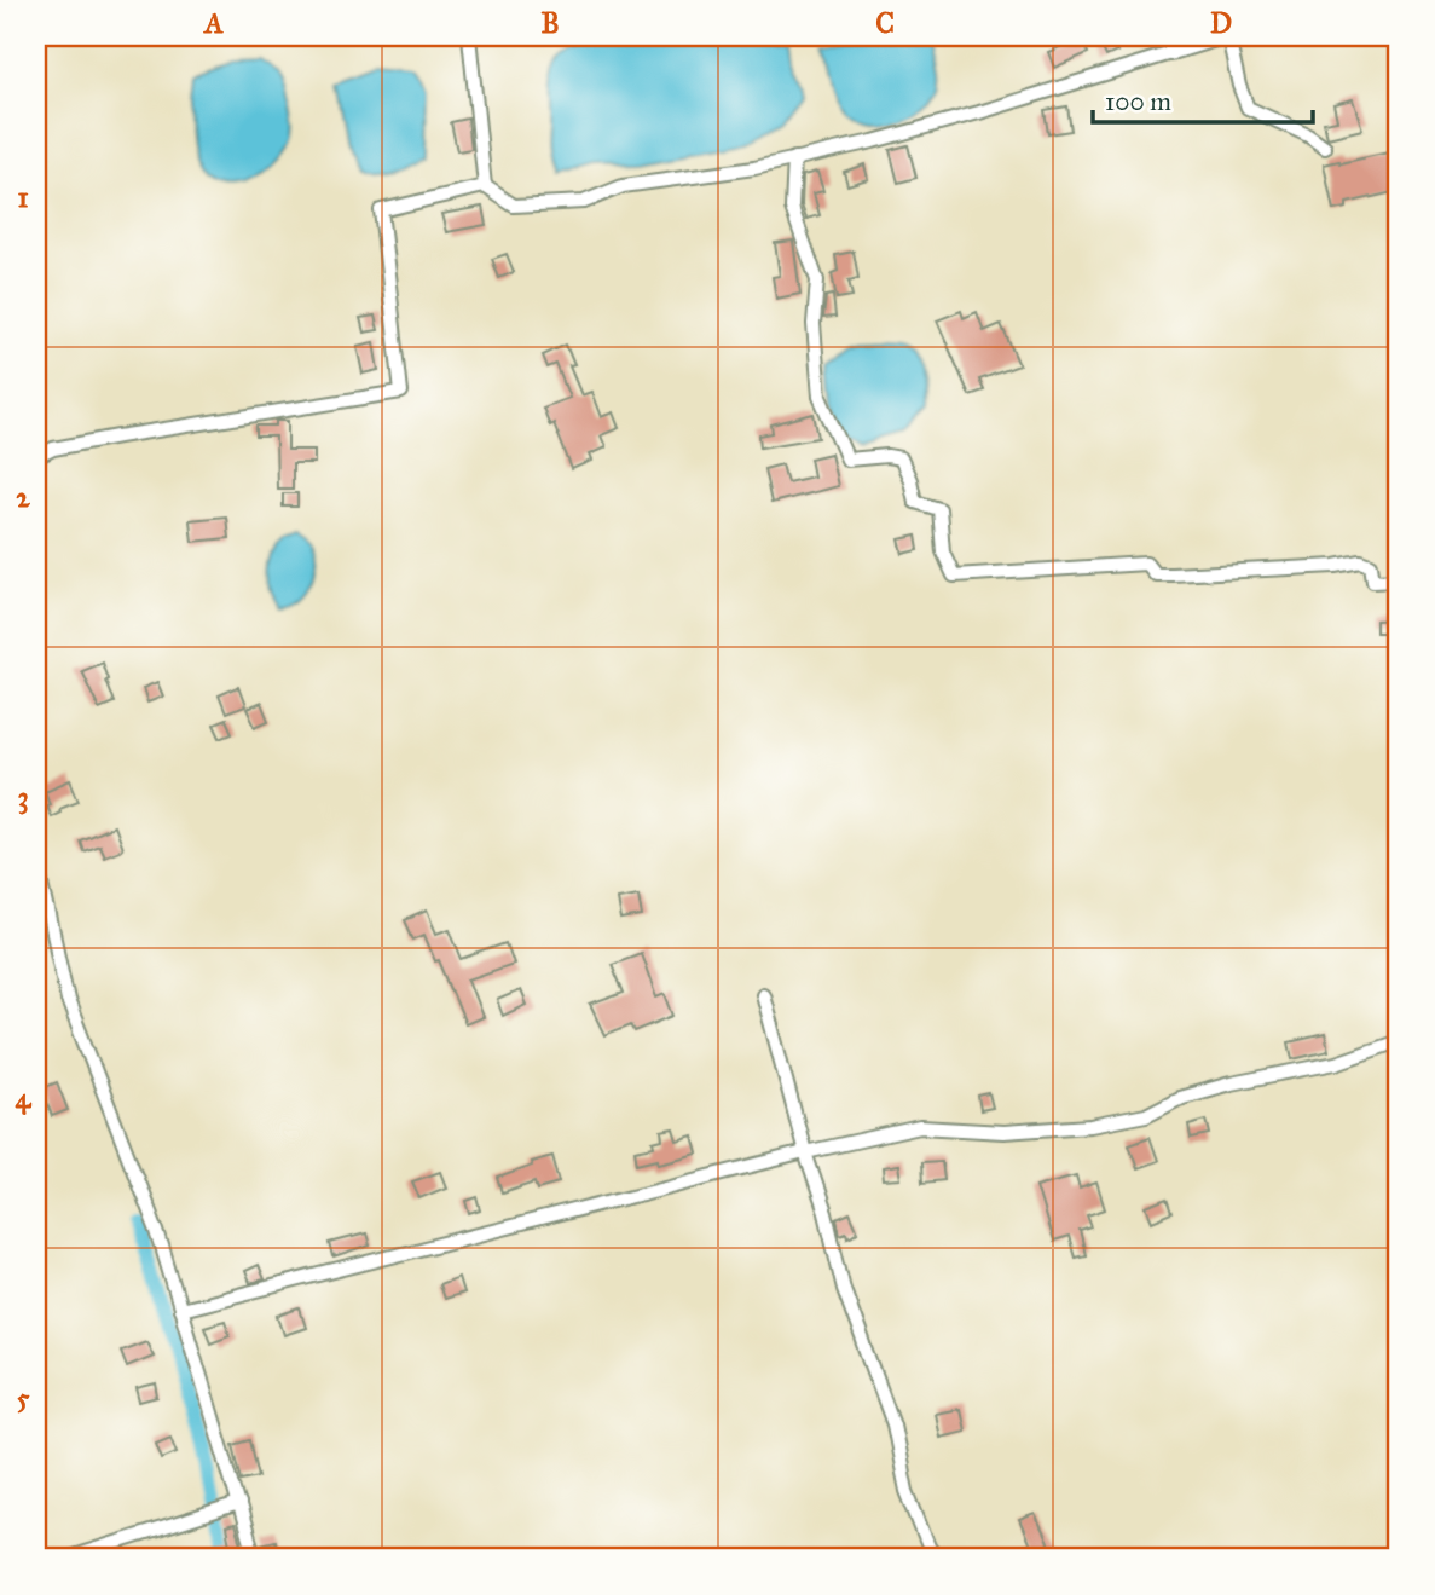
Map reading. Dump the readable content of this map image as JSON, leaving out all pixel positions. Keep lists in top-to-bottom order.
{
  "scale_bar": "100 m",
  "grid": {
    "columns": [
      "A",
      "B",
      "C",
      "D"
    ],
    "rows": [
      "1",
      "2",
      "3",
      "4",
      "5"
    ]
  }
}
